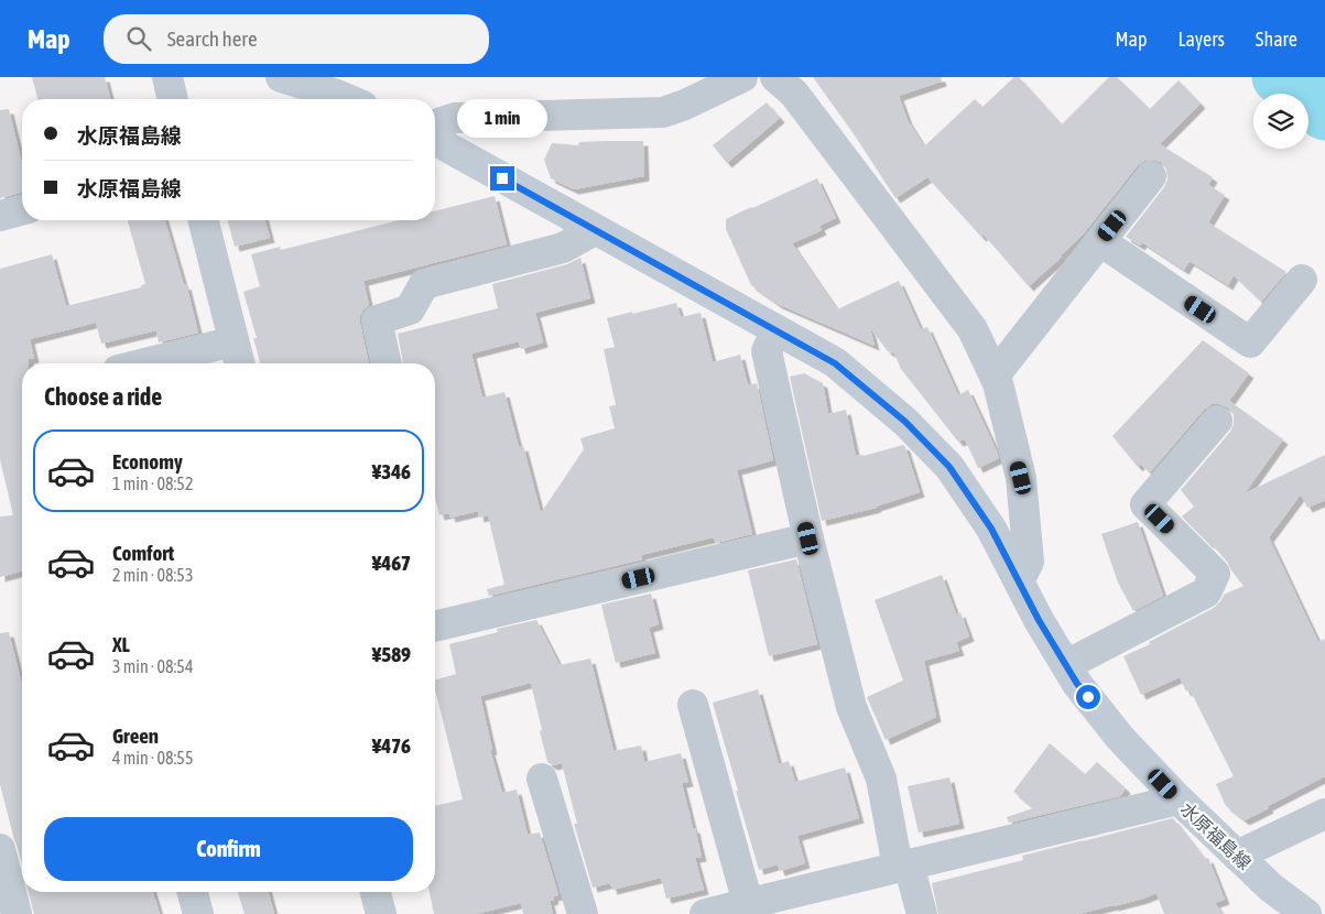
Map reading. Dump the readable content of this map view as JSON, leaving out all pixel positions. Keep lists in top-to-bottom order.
{
  "streets": {
    "main road": ["水原福島線"]
  },
  "page": {
    "header": "Map",
    "search": "Search here",
    "nav": ["Map", "Layers", "Share"],
    "bubble": "1 min",
    "banner": ["水原福島線", "水原福島線"],
    "heading": "Choose a ride",
    "list": [
      {
        "name": "Economy",
        "note": "1 min · 08:52",
        "value": "¥346"
      },
      {
        "name": "Comfort",
        "note": "2 min · 08:53",
        "value": "¥467"
      },
      {
        "name": "XL",
        "note": "3 min · 08:54",
        "value": "¥589"
      },
      {
        "name": "Green",
        "note": "4 min · 08:55",
        "value": "¥476"
      }
    ],
    "buttons": "Confirm"
  }
}
